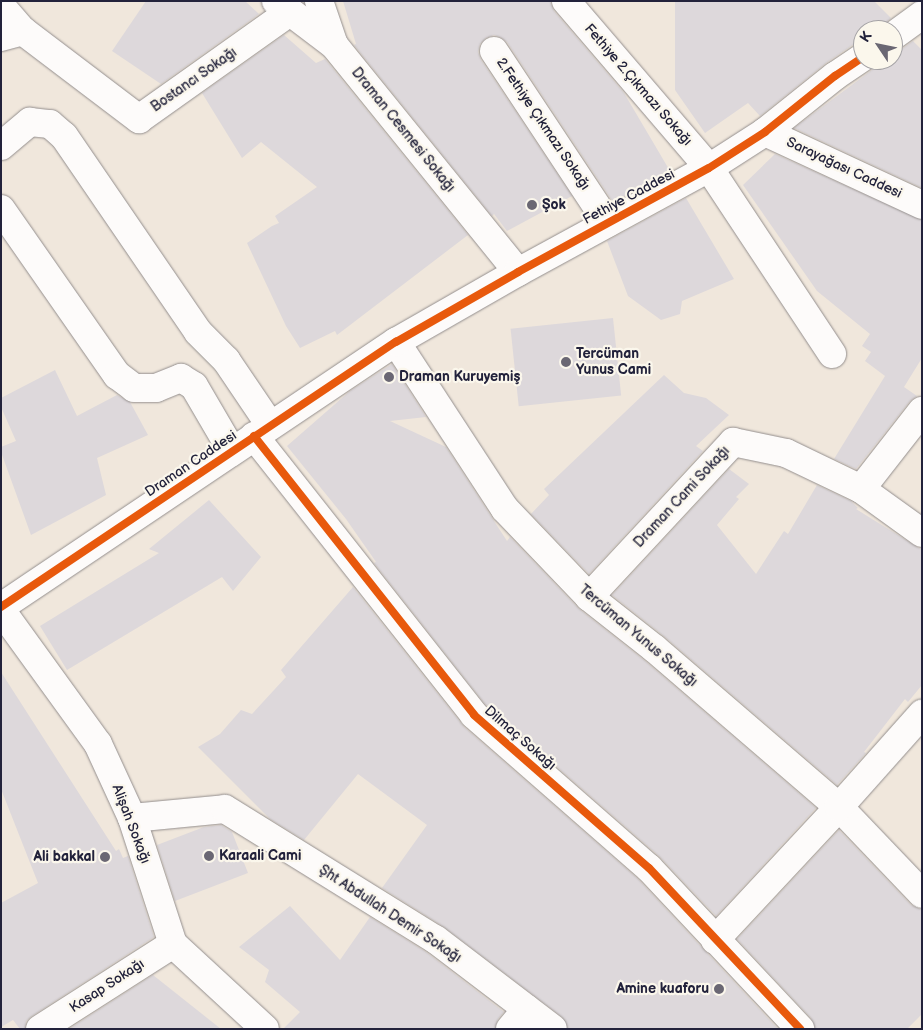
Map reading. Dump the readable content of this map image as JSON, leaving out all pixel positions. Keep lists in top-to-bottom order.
{
  "streets": {
    "street": [
      "Bostancı Sokağı",
      "Fethiye 2.Çıkmazı Sokağı",
      "2.Fethiye Çıkmazı Sokağı",
      "Draman Cesmesi Sokağı",
      "Sarayağası Caddesi",
      "Fethiye Caddesi",
      "Draman Caddesi",
      "Draman Cami Sokağı",
      "Tercüman Yunus Sokağı",
      "Dilmaç Sokağı",
      "Alişah Sokağı",
      "Şht Abdullah Demir Sokağı",
      "Kasap Sokağı"
    ]
  },
  "crossings": [
    ["Bostancı Sokağı", "Draman Cesmesi Sokağı"],
    ["Fethiye 2.Çıkmazı Sokağı", "Fethiye Caddesi"],
    ["2.Fethiye Çıkmazı Sokağı", "Fethiye Caddesi"],
    ["Draman Cesmesi Sokağı", "Fethiye Caddesi"],
    ["Sarayağası Caddesi", "Fethiye Caddesi"],
    ["Fethiye Caddesi", "Draman Caddesi"],
    ["Fethiye Caddesi", "Tercüman Yunus Sokağı"],
    ["Draman Caddesi", "Tercüman Yunus Sokağı"],
    ["Draman Caddesi", "Dilmaç Sokağı"],
    ["Draman Caddesi", "Alişah Sokağı"],
    ["Draman Cami Sokağı", "Tercüman Yunus Sokağı"],
    ["Alişah Sokağı", "Şht Abdullah Demir Sokağı"],
    ["Alişah Sokağı", "Kasap Sokağı"]
  ],
  "places": [
    "Şok",
    "Tercüman Yunus Cami",
    "Draman Kuruyemiş",
    "Karaali Cami",
    "Ali bakkal",
    "Amine kuaforu"
  ],
  "north": "top left"
}
